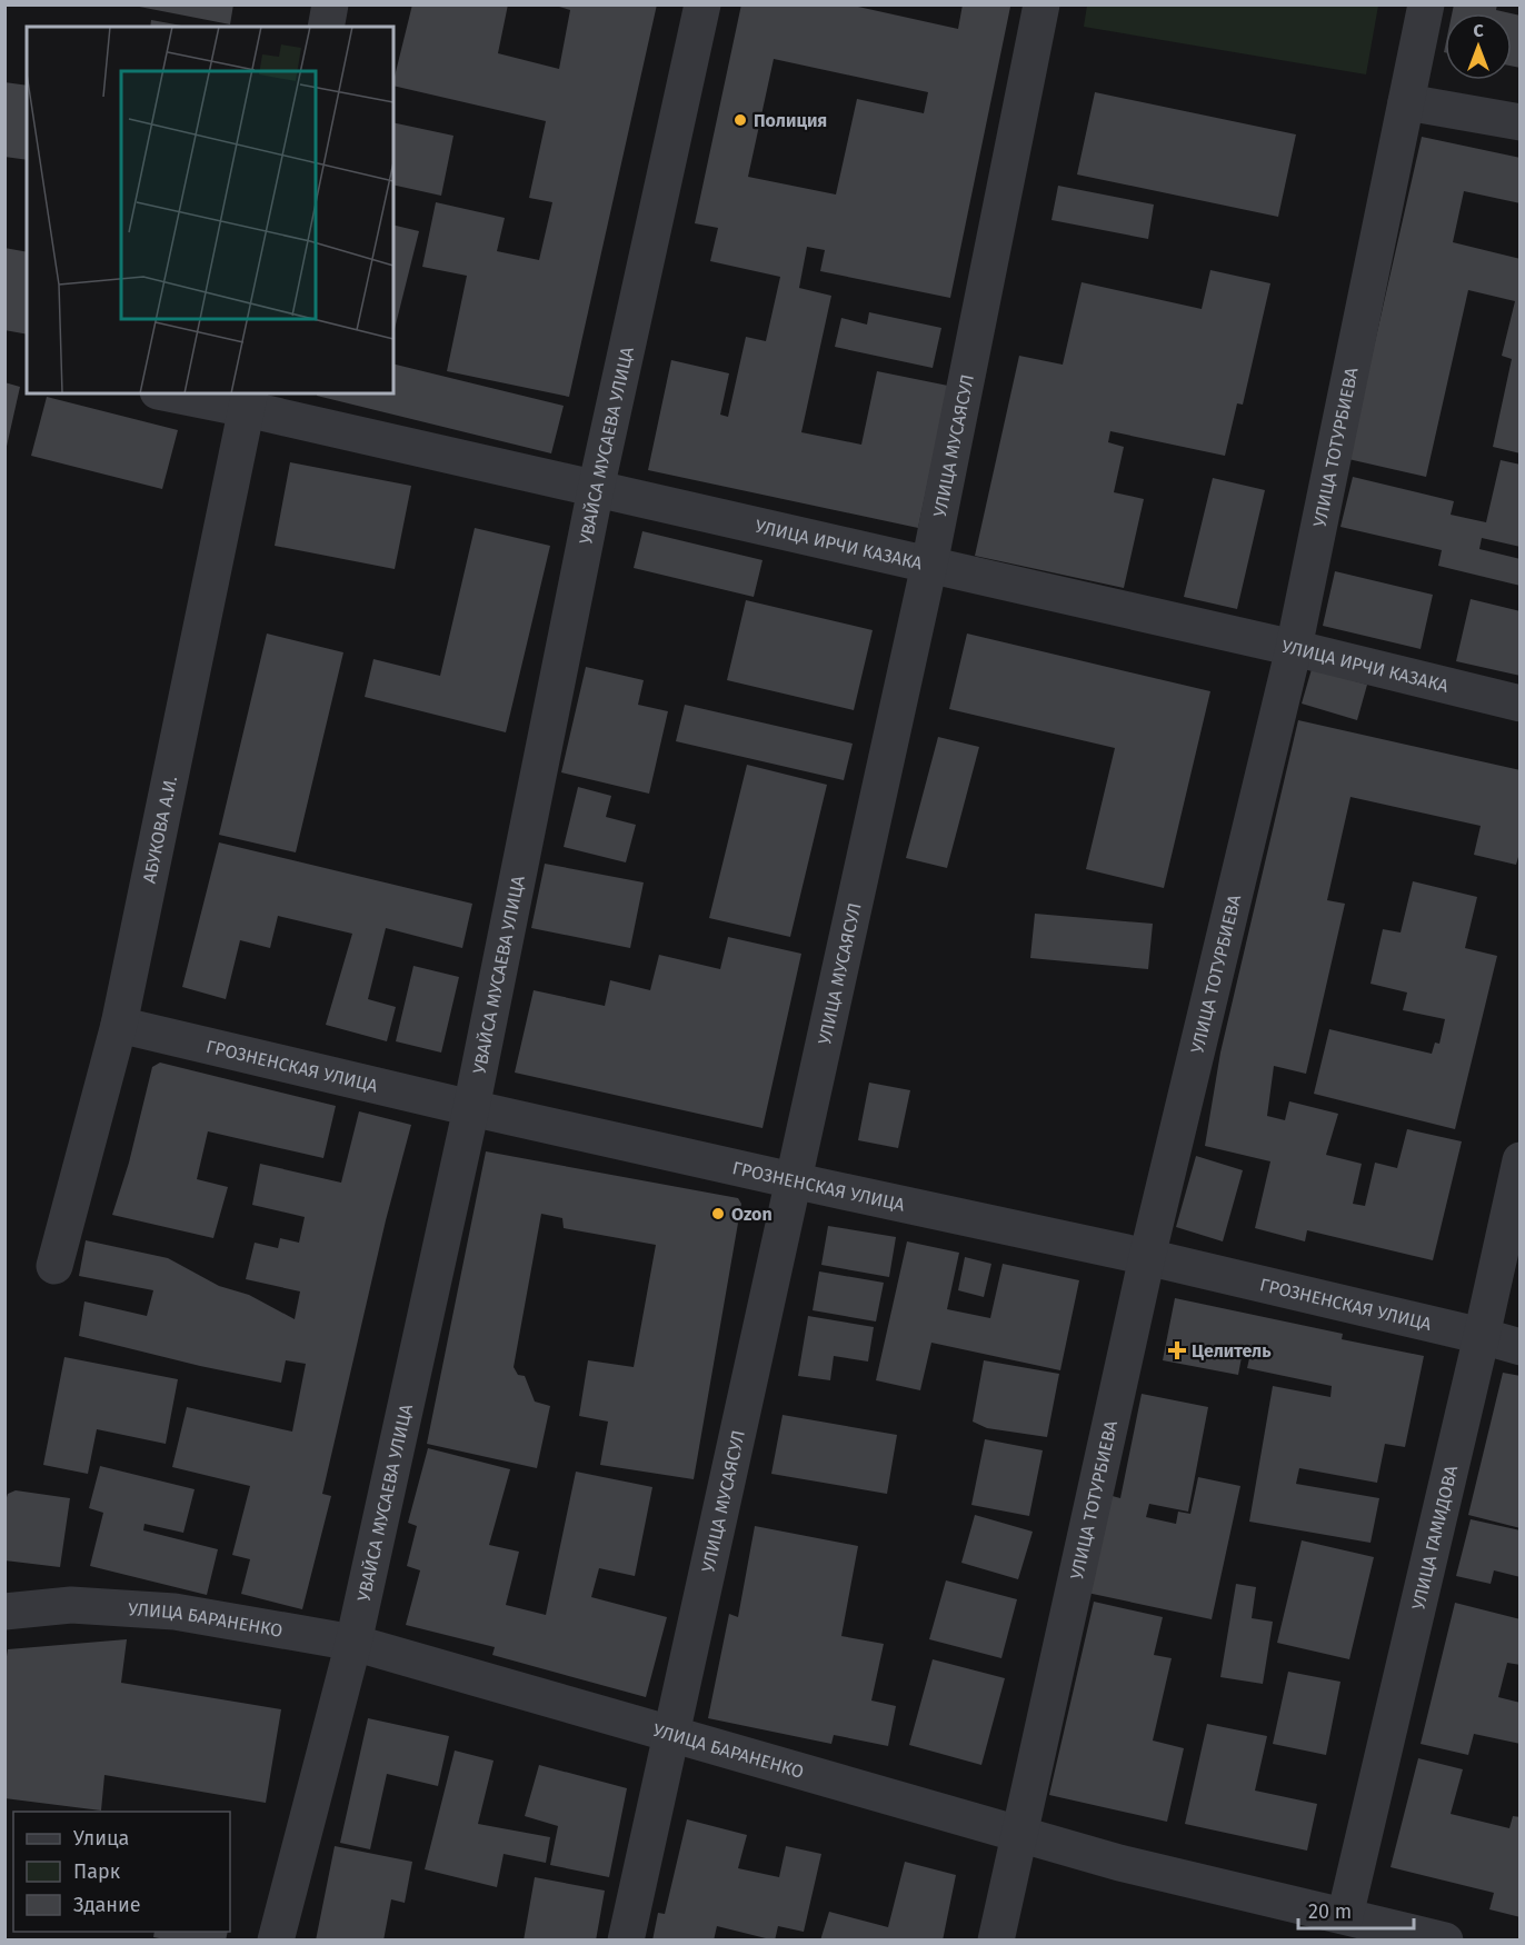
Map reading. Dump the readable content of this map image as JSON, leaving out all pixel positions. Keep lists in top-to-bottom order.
{
  "streets": {
    "street": [
      "УВАЙСА МУСАЕВА УЛИЦА",
      "УЛИЦА МУСАЯСУЛ",
      "УЛИЦА ТОТУРБИЕВА",
      "УЛИЦА ИРЧИ КАЗАКА",
      "АБУКОВА А.И.",
      "ГРОЗНЕНСКАЯ УЛИЦА",
      "УЛИЦА ГАМИДОВА",
      "УЛИЦА БАРАНЕНКО"
    ]
  },
  "crossings": [
    ["УВАЙСА МУСАЕВА УЛИЦА", "УЛИЦА ИРЧИ КАЗАКА"],
    ["УВАЙСА МУСАЕВА УЛИЦА", "ГРОЗНЕНСКАЯ УЛИЦА"],
    ["УВАЙСА МУСАЕВА УЛИЦА", "УЛИЦА БАРАНЕНКО"],
    ["УЛИЦА МУСАЯСУЛ", "УЛИЦА ИРЧИ КАЗАКА"],
    ["УЛИЦА МУСАЯСУЛ", "ГРОЗНЕНСКАЯ УЛИЦА"],
    ["УЛИЦА МУСАЯСУЛ", "УЛИЦА БАРАНЕНКО"],
    ["УЛИЦА ТОТУРБИЕВА", "УЛИЦА ИРЧИ КАЗАКА"],
    ["УЛИЦА ТОТУРБИЕВА", "ГРОЗНЕНСКАЯ УЛИЦА"],
    ["УЛИЦА ТОТУРБИЕВА", "УЛИЦА БАРАНЕНКО"],
    ["УЛИЦА ИРЧИ КАЗАКА", "АБУКОВА А.И."],
    ["АБУКОВА А.И.", "ГРОЗНЕНСКАЯ УЛИЦА"],
    ["ГРОЗНЕНСКАЯ УЛИЦА", "УЛИЦА ГАМИДОВА"],
    ["УЛИЦА ГАМИДОВА", "УЛИЦА БАРАНЕНКО"]
  ],
  "places": {
    "other": ["Полиция", "Ozon"],
    "health": ["Целитель"]
  },
  "legend": ["Улица", "Парк", "Здание"],
  "scale_bar": "20 m",
  "north": "top"
}
